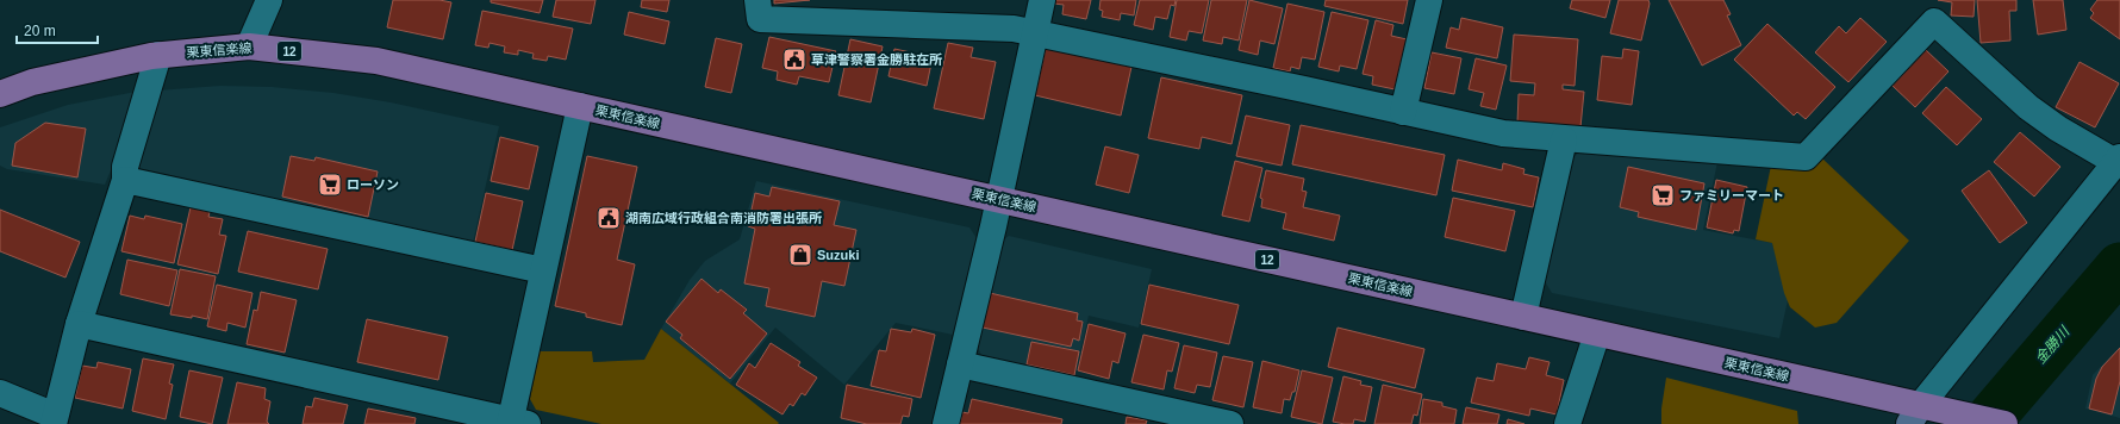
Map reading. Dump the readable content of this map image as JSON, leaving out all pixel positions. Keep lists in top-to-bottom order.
{
  "streets": {
    "main road": ["栗東信楽線", "12"]
  },
  "water": ["金勝川"],
  "places": {
    "public building": ["草津警察署金勝駐在所", "湖南広域行政組合南消防署出張所"],
    "supermarket": ["ローソン", "ファミリーマート"],
    "shop": ["Suzuki"]
  },
  "scale_bar": "20 m"
}
